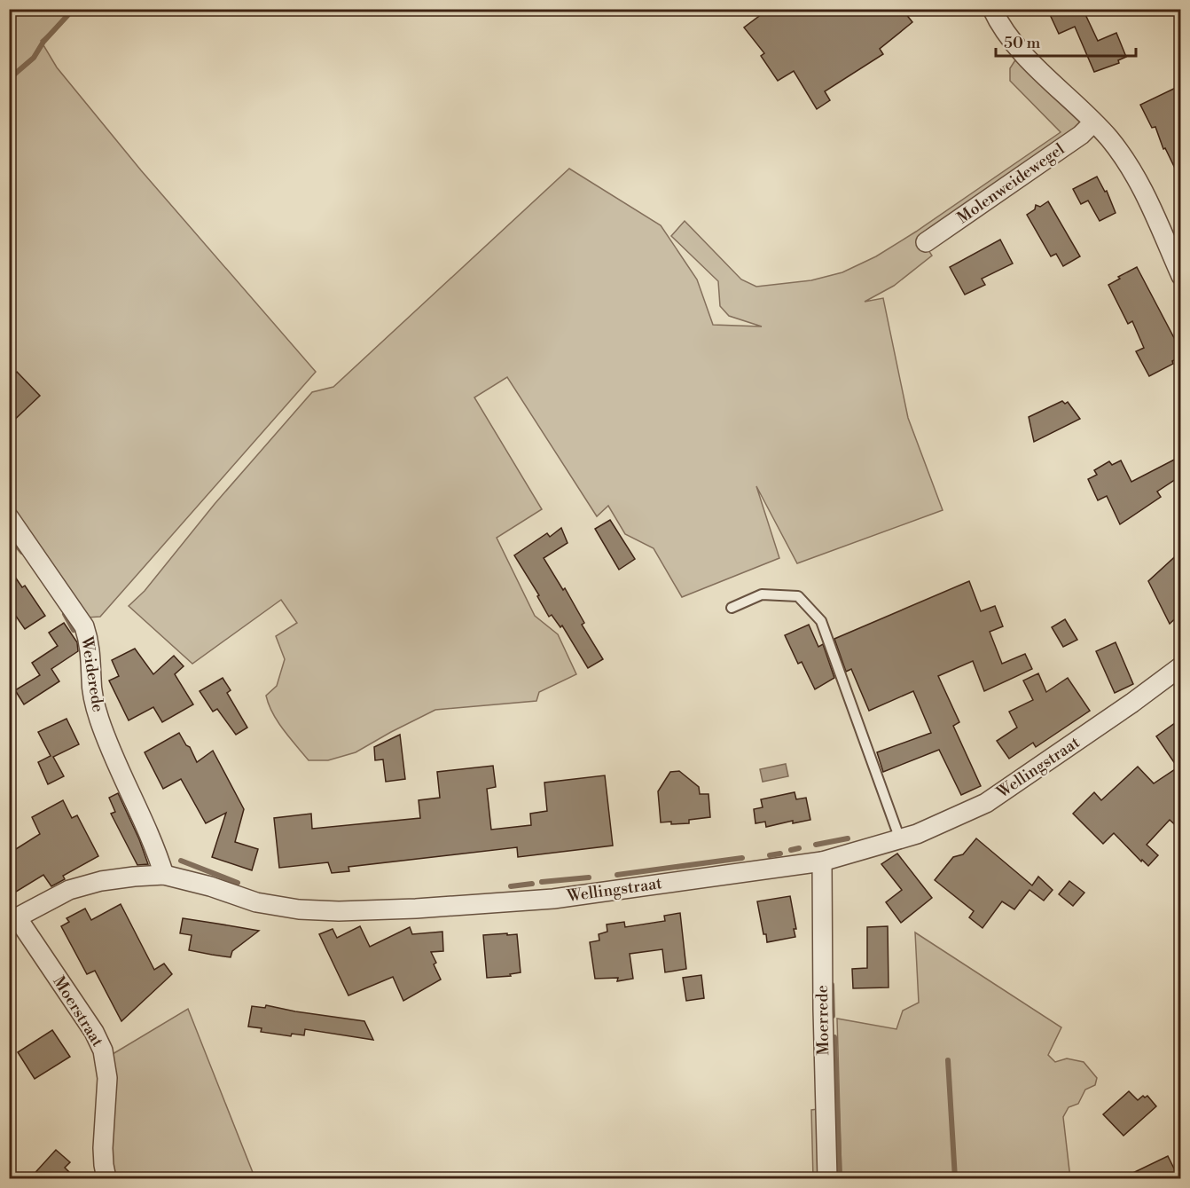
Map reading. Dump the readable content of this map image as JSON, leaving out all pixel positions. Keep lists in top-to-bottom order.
{
  "streets": {
    "street": [
      "Molenweidewegel",
      "Weiderede",
      "Wellingstraat",
      "Moerstraat",
      "Moerrede"
    ]
  },
  "crossings": [
    ["Weiderede", "Wellingstraat"],
    ["Wellingstraat", "Moerstraat"],
    ["Wellingstraat", "Moerrede"]
  ],
  "scale_bar": "50 m"
}
